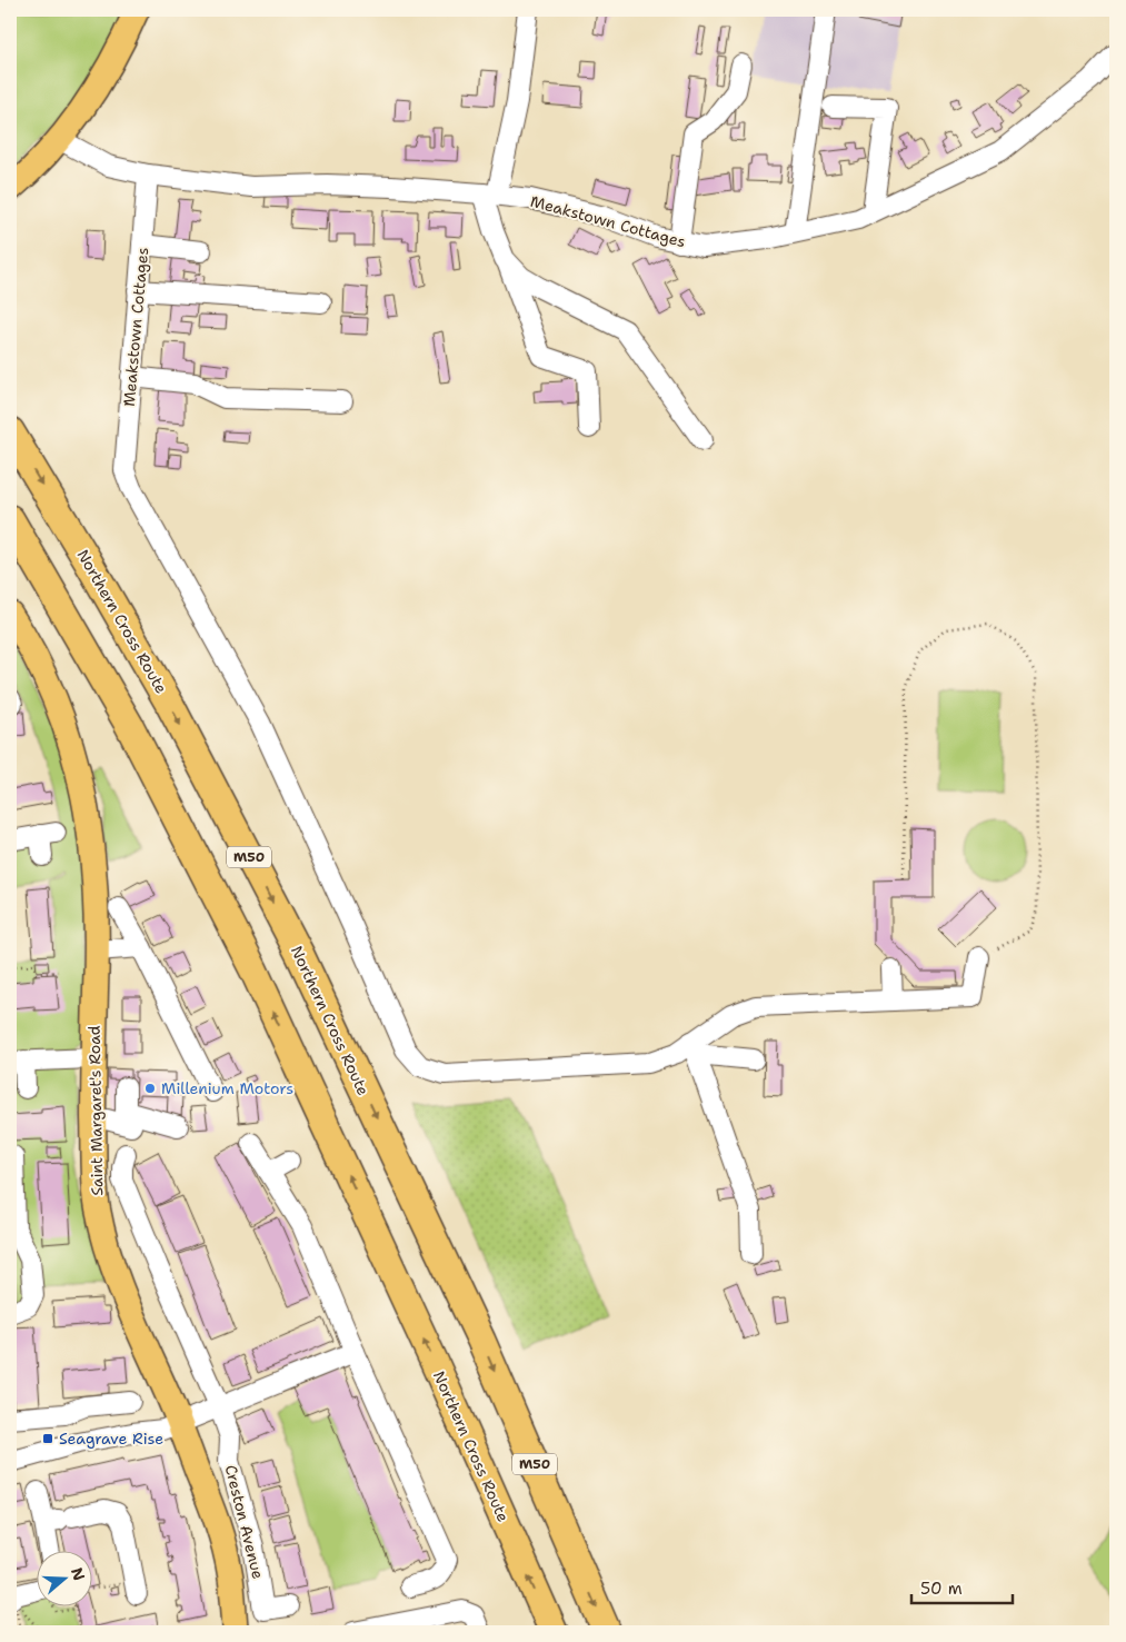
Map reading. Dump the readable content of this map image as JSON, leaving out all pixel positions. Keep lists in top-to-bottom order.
{
  "streets": {
    "highway": ["Northern Cross Route", "M50"],
    "main road": ["Saint Margaret's Road"],
    "street": ["Meakstown Cottages", "Creston Avenue"]
  },
  "places": {
    "other": ["Millenium Motors"],
    "transit": ["Seagrave Rise"]
  },
  "scale_bar": "50 m",
  "north": "right"
}
